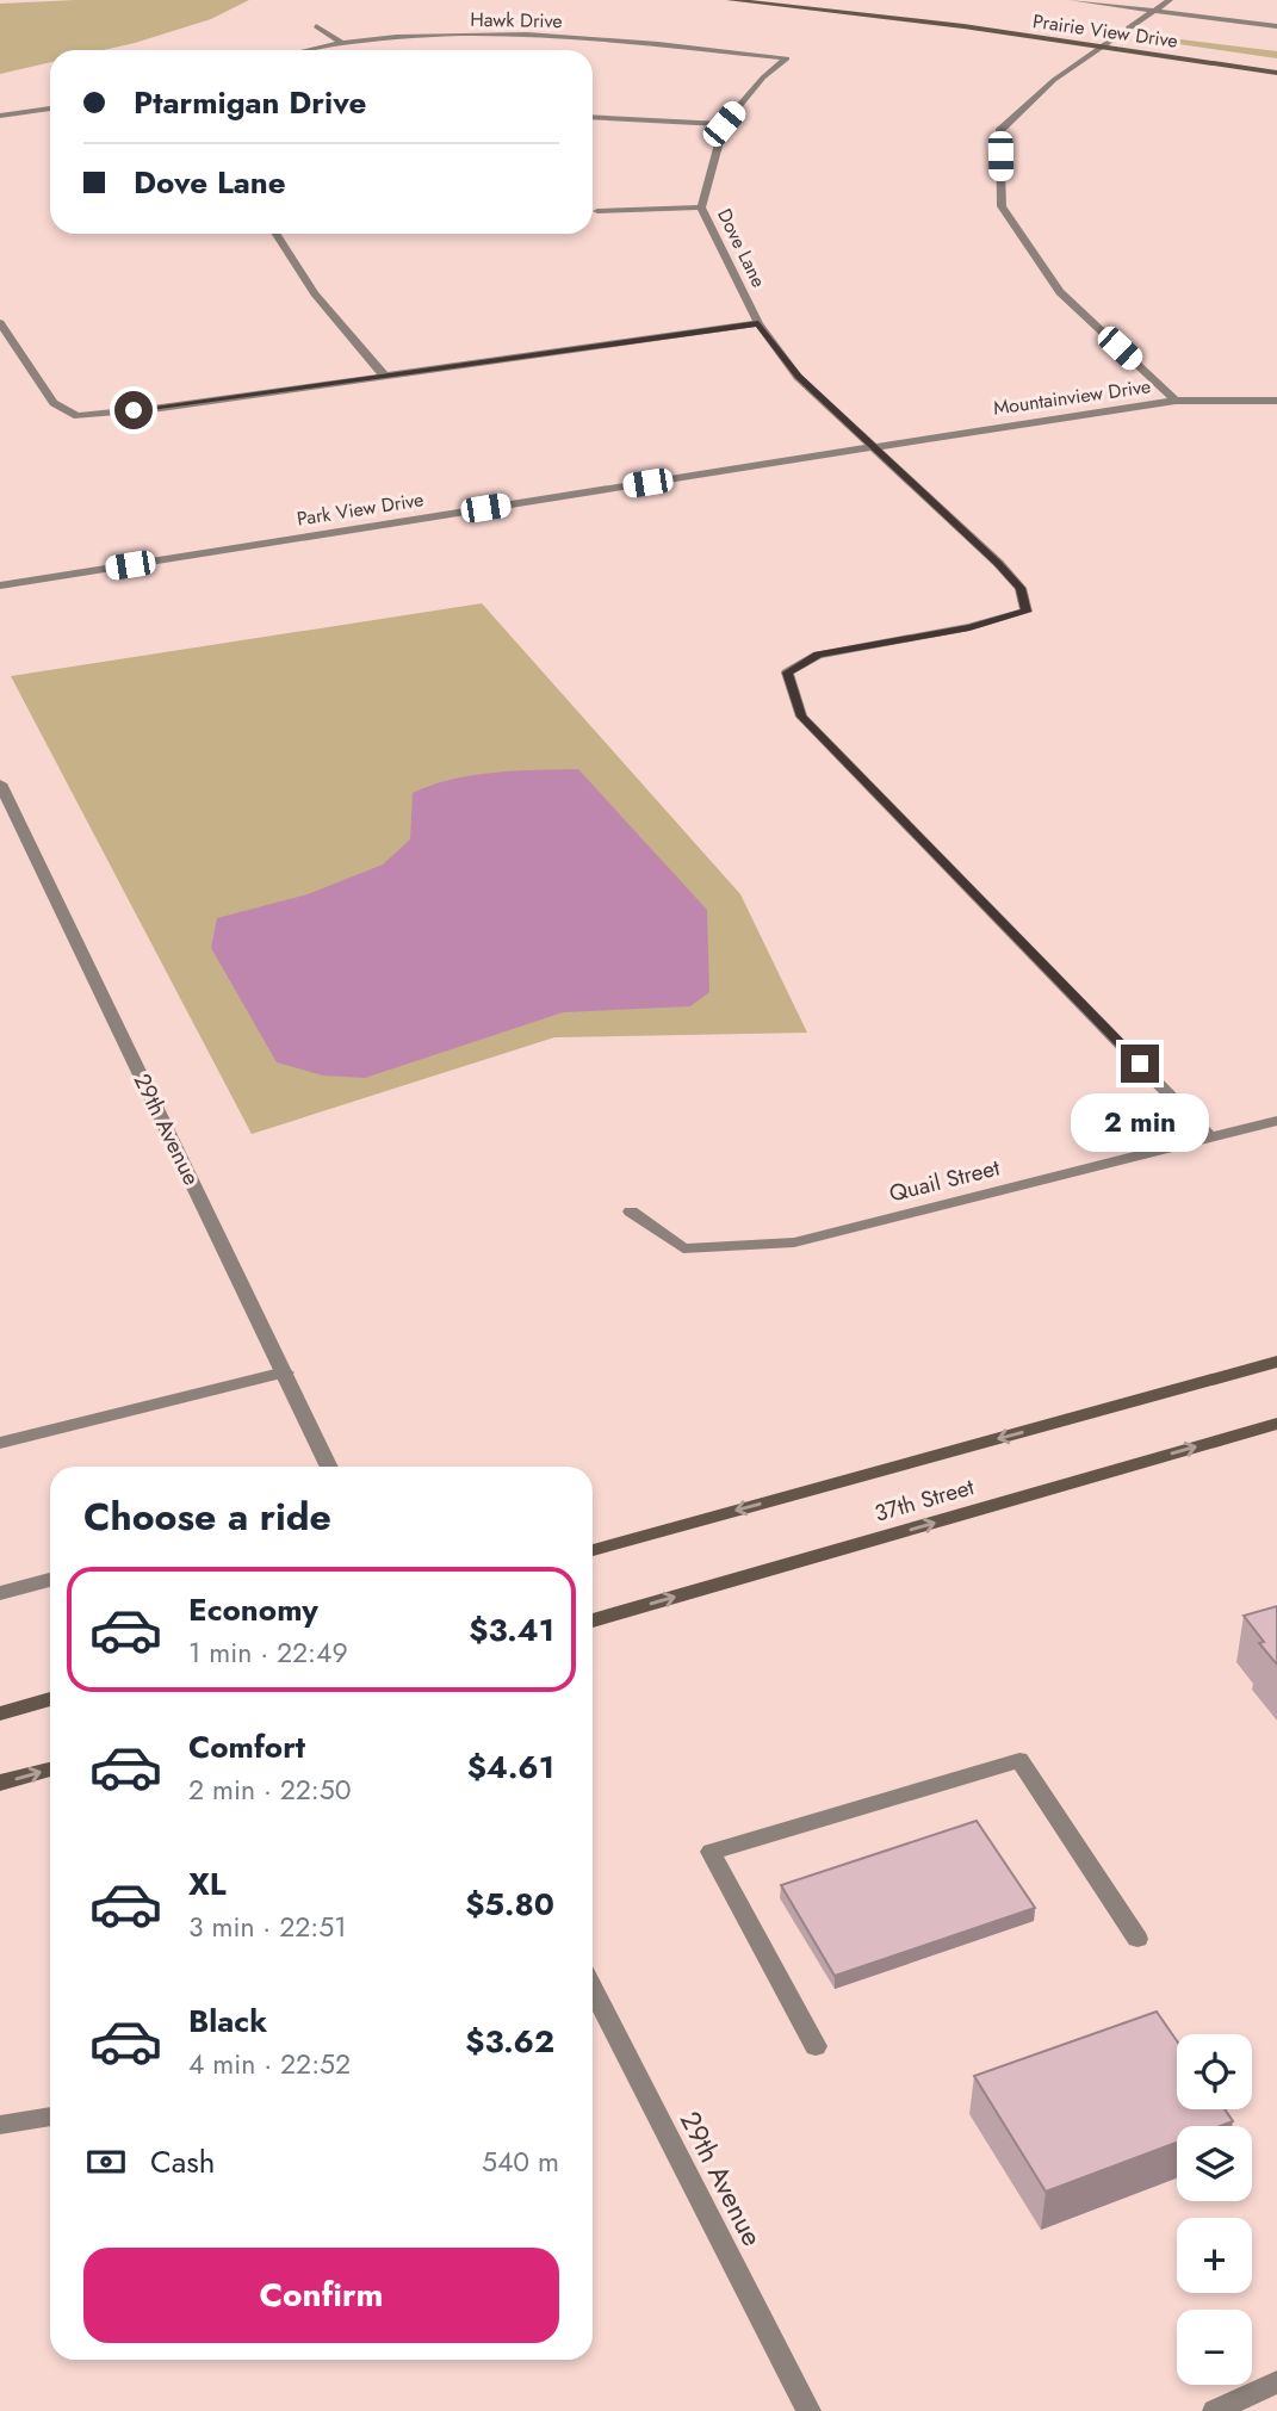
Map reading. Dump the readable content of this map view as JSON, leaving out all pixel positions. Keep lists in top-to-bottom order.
{
  "streets": {
    "main road": ["Prairie View Drive", "37th Street"],
    "street": [
      "Hawk Drive",
      "Dove Lane",
      "Mountainview Drive",
      "Park View Drive",
      "29th Avenue",
      "Quail Street"
    ]
  },
  "crossings": [
    ["Hawk Drive", "Dove Lane"],
    ["Dove Lane", "Mountainview Drive"],
    ["Dove Lane", "Park View Drive"],
    ["Dove Lane", "Quail Street"],
    ["Mountainview Drive", "Park View Drive"]
  ],
  "page": {
    "banner": ["Ptarmigan Drive", "Dove Lane"],
    "bubble": "2 min",
    "heading": "Choose a ride",
    "list": [
      {
        "name": "Economy",
        "note": "1 min · 22:49",
        "value": "$3.41"
      },
      {
        "name": "Comfort",
        "note": "2 min · 22:50",
        "value": "$4.61"
      },
      {
        "name": "XL",
        "note": "3 min · 22:51",
        "value": "$5.80"
      },
      {
        "name": "Black",
        "note": "4 min · 22:52",
        "value": "$3.62"
      }
    ],
    "map_buttons": ["+", "−"],
    "pay": ["Cash", "540 m"],
    "buttons": "Confirm"
  }
}
